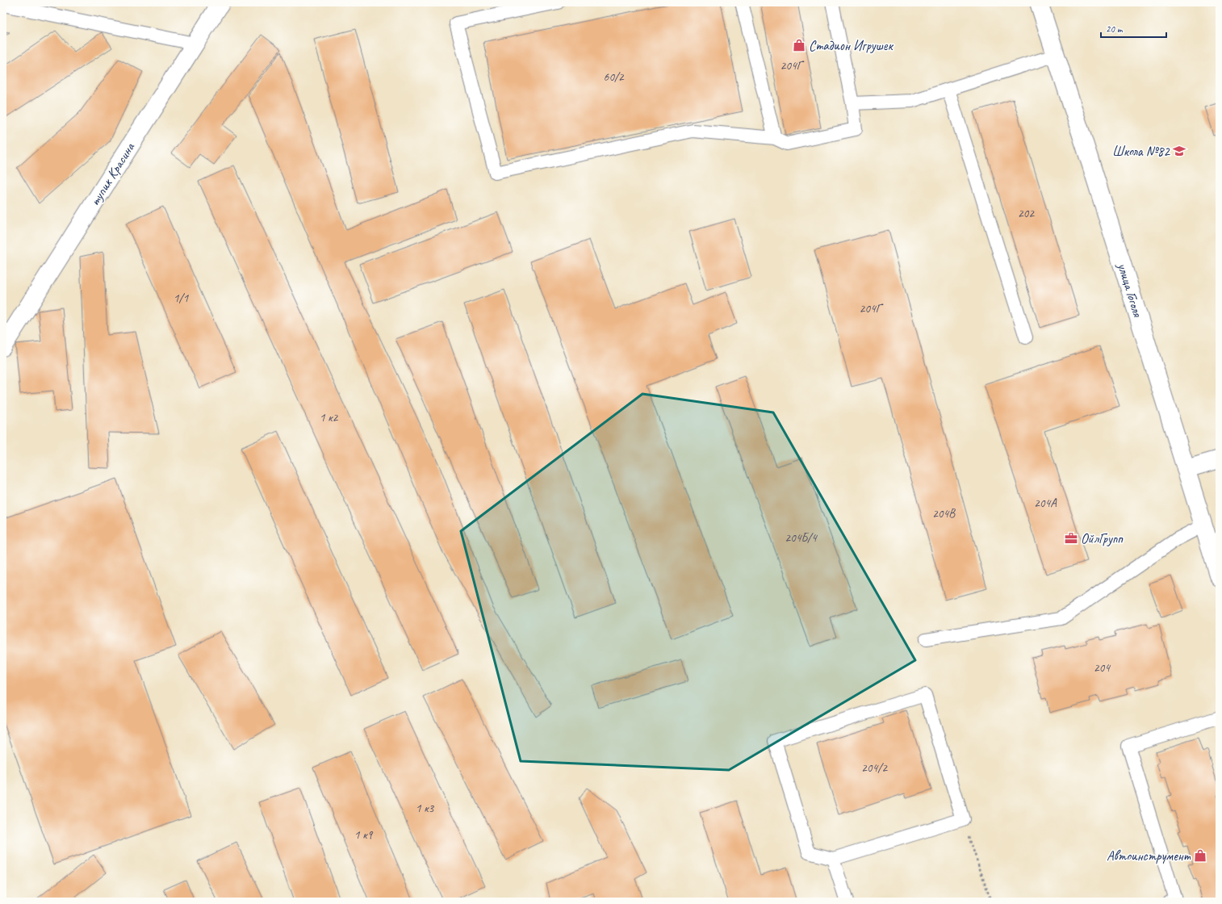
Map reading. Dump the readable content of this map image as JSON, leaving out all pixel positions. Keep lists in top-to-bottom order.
{
  "streets": {
    "street": ["тупик Красина", "улица Гоголя"]
  },
  "places": {
    "shop": ["Стадион Игрушек", "Автоинструмент"],
    "school or university": ["Школа №82"],
    "office": ["ОйлГрупп"]
  },
  "house_numbers": [
    "204Г",
    "60/2",
    "202",
    "1/1",
    "204Г",
    "1 к2",
    "204А",
    "204В",
    "204Б/4",
    "204",
    "204/2",
    "1 к3",
    "1 к9"
  ],
  "scale_bar": "20 m"
}
